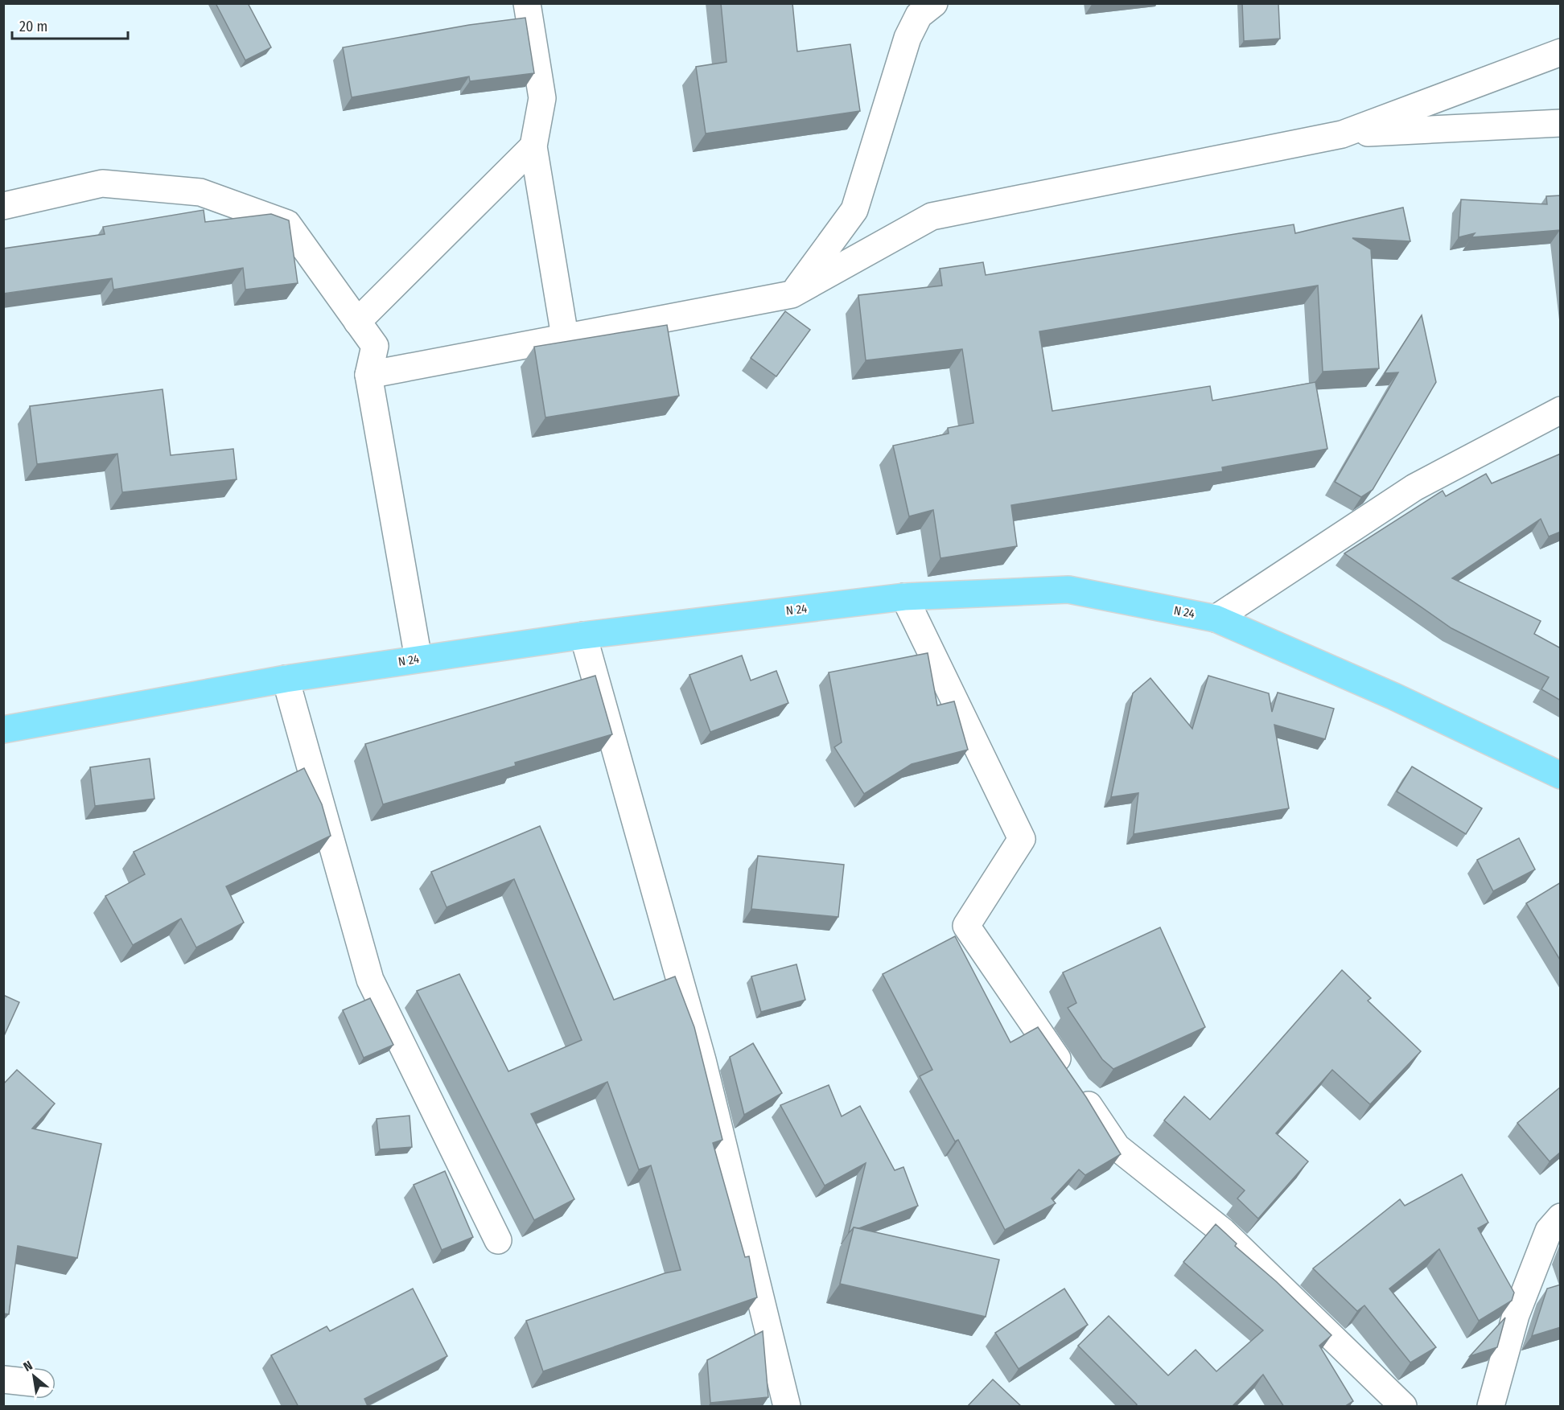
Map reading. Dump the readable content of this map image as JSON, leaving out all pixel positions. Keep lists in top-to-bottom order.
{
  "streets": {
    "main road": ["N 24"]
  },
  "scale_bar": "20 m",
  "north": "top left"
}
